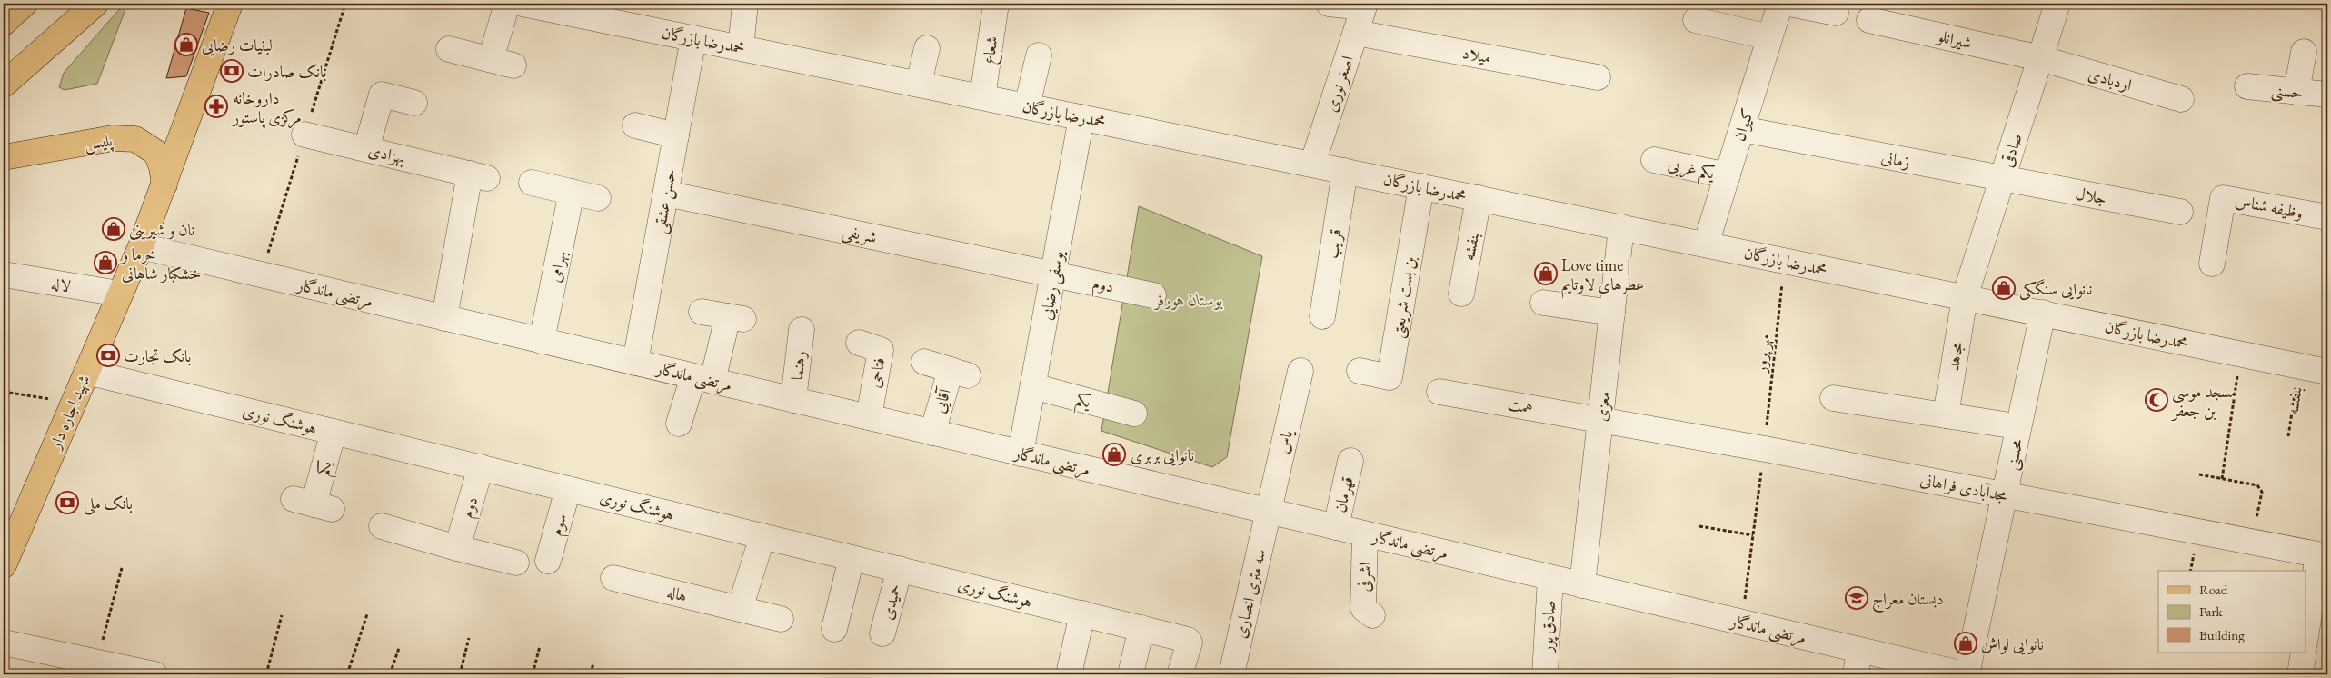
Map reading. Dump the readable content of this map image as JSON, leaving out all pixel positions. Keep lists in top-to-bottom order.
{
  "streets": {
    "main road": ["پلیس", "شهید اجاره دار"],
    "street": [
      "شیرانلو",
      "محمدرضا بازرگان",
      "شعاع",
      "میلاد",
      "اردبادی",
      "اصغر نوری",
      "حسنی",
      "کیوان",
      "صادقی",
      "بهزادی",
      "زمانی",
      "یکم غربی",
      "جلال",
      "حسن عشقی",
      "وظیفه شناس",
      "شریفی",
      "قریب",
      "بنفشه",
      "بهرامی",
      "لاله",
      "دوم",
      "یوسفی رضایی",
      "مرتضی ماندگار",
      "بن بست شریعتی",
      "مجاهد",
      "رهنما",
      "فتاحی",
      "یکم",
      "آقایی",
      "همت",
      "معزی",
      "هوشنگ نوری",
      "یاس",
      "محسنی",
      "مجدآبادی فراهانی",
      "قهرمان",
      "سوم",
      "اشرفی",
      "هاله",
      "سه متری انصاری",
      "حمیدی",
      "صادق پور"
    ],
    "path": ["مهر پرور"]
  },
  "crossings": [
    ["شیرانلو", "اردبادی"],
    ["شیرانلو", "صادقی"],
    ["محمدرضا بازرگان", "شعاع"],
    ["محمدرضا بازرگان", "اصغر نوری"],
    ["محمدرضا بازرگان", "کیوان"],
    ["محمدرضا بازرگان", "صادقی"],
    ["محمدرضا بازرگان", "حسن عشقی"],
    ["محمدرضا بازرگان", "قریب"],
    ["محمدرضا بازرگان", "بنفشه"],
    ["محمدرضا بازرگان", "یوسفی رضایی"],
    ["محمدرضا بازرگان", "بن بست شریعتی"],
    ["محمدرضا بازرگان", "مهر پرور"],
    ["محمدرضا بازرگان", "مجاهد"],
    ["محمدرضا بازرگان", "معزی"],
    ["محمدرضا بازرگان", "محسنی"],
    ["میلاد", "اصغر نوری"],
    ["اردبادی", "صادقی"],
    ["کیوان", "زمانی"],
    ["کیوان", "یکم غربی"],
    ["پلیس", "شهید اجاره دار"],
    ["صادقی", "زمانی"],
    ["صادقی", "جلال"],
    ["صادقی", "مجاهد"],
    ["بهزادی", "مرتضی ماندگار"],
    ["زمانی", "جلال"],
    ["حسن عشقی", "شریفی"],
    ["حسن عشقی", "مرتضی ماندگار"],
    ["شریفی", "دوم"],
    ["شریفی", "یوسفی رضایی"],
    ["بهرامی", "مرتضی ماندگار"],
    ["لاله", "شهید اجاره دار"],
    ["دوم", "یوسفی رضایی"],
    ["دوم", "هوشنگ نوری"],
    ["یوسفی رضایی", "مرتضی ماندگار"],
    ["یوسفی رضایی", "یکم"],
    ["مرتضی ماندگار", "مهر پرور"],
    ["مرتضی ماندگار", "رهنما"],
    ["مرتضی ماندگار", "فتاحی"],
    ["مرتضی ماندگار", "آقایی"],
    ["مرتضی ماندگار", "معزی"],
    ["مرتضی ماندگار", "شهید اجاره دار"],
    ["مرتضی ماندگار", "یاس"],
    ["مرتضی ماندگار", "محسنی"],
    ["مرتضی ماندگار", "قهرمان"],
    ["مرتضی ماندگار", "اشرفی"],
    ["مرتضی ماندگار", "سه متری انصاری"],
    ["مرتضی ماندگار", "صادق پور"],
    ["مهر پرور", "مجدآبادی فراهانی"],
    ["یکم", "هوشنگ نوری"],
    ["همت", "معزی"],
    ["همت", "مجدآبادی فراهانی"],
    ["معزی", "مجدآبادی فراهانی"],
    ["شهید اجاره دار", "هوشنگ نوری"],
    ["هوشنگ نوری", "سوم"],
    ["هوشنگ نوری", "حمیدی"],
    ["یاس", "سه متری انصاری"],
    ["محسنی", "مجدآبادی فراهانی"]
  ],
  "parks": ["بوستان هورفر"],
  "places": {
    "shop": [
      "لبنیات رضایی",
      "نان و شیرینی",
      "خرما و خشکبار شاهانی",
      "Love time | عطرهای لاوتایم",
      "نانوایی سنگکی",
      "نانوایی بربری",
      "نانوایی لواش"
    ],
    "bank": ["بانک صادرات", "بانک تجارت", "بانک ملی"],
    "pharmacy": ["داروخانه مرکزی پاستور"],
    "mosque": ["مسجد موسی بن جعفر"],
    "school or university": ["دبستان معراج"]
  },
  "legend": ["Road", "Park", "Building"]
}
